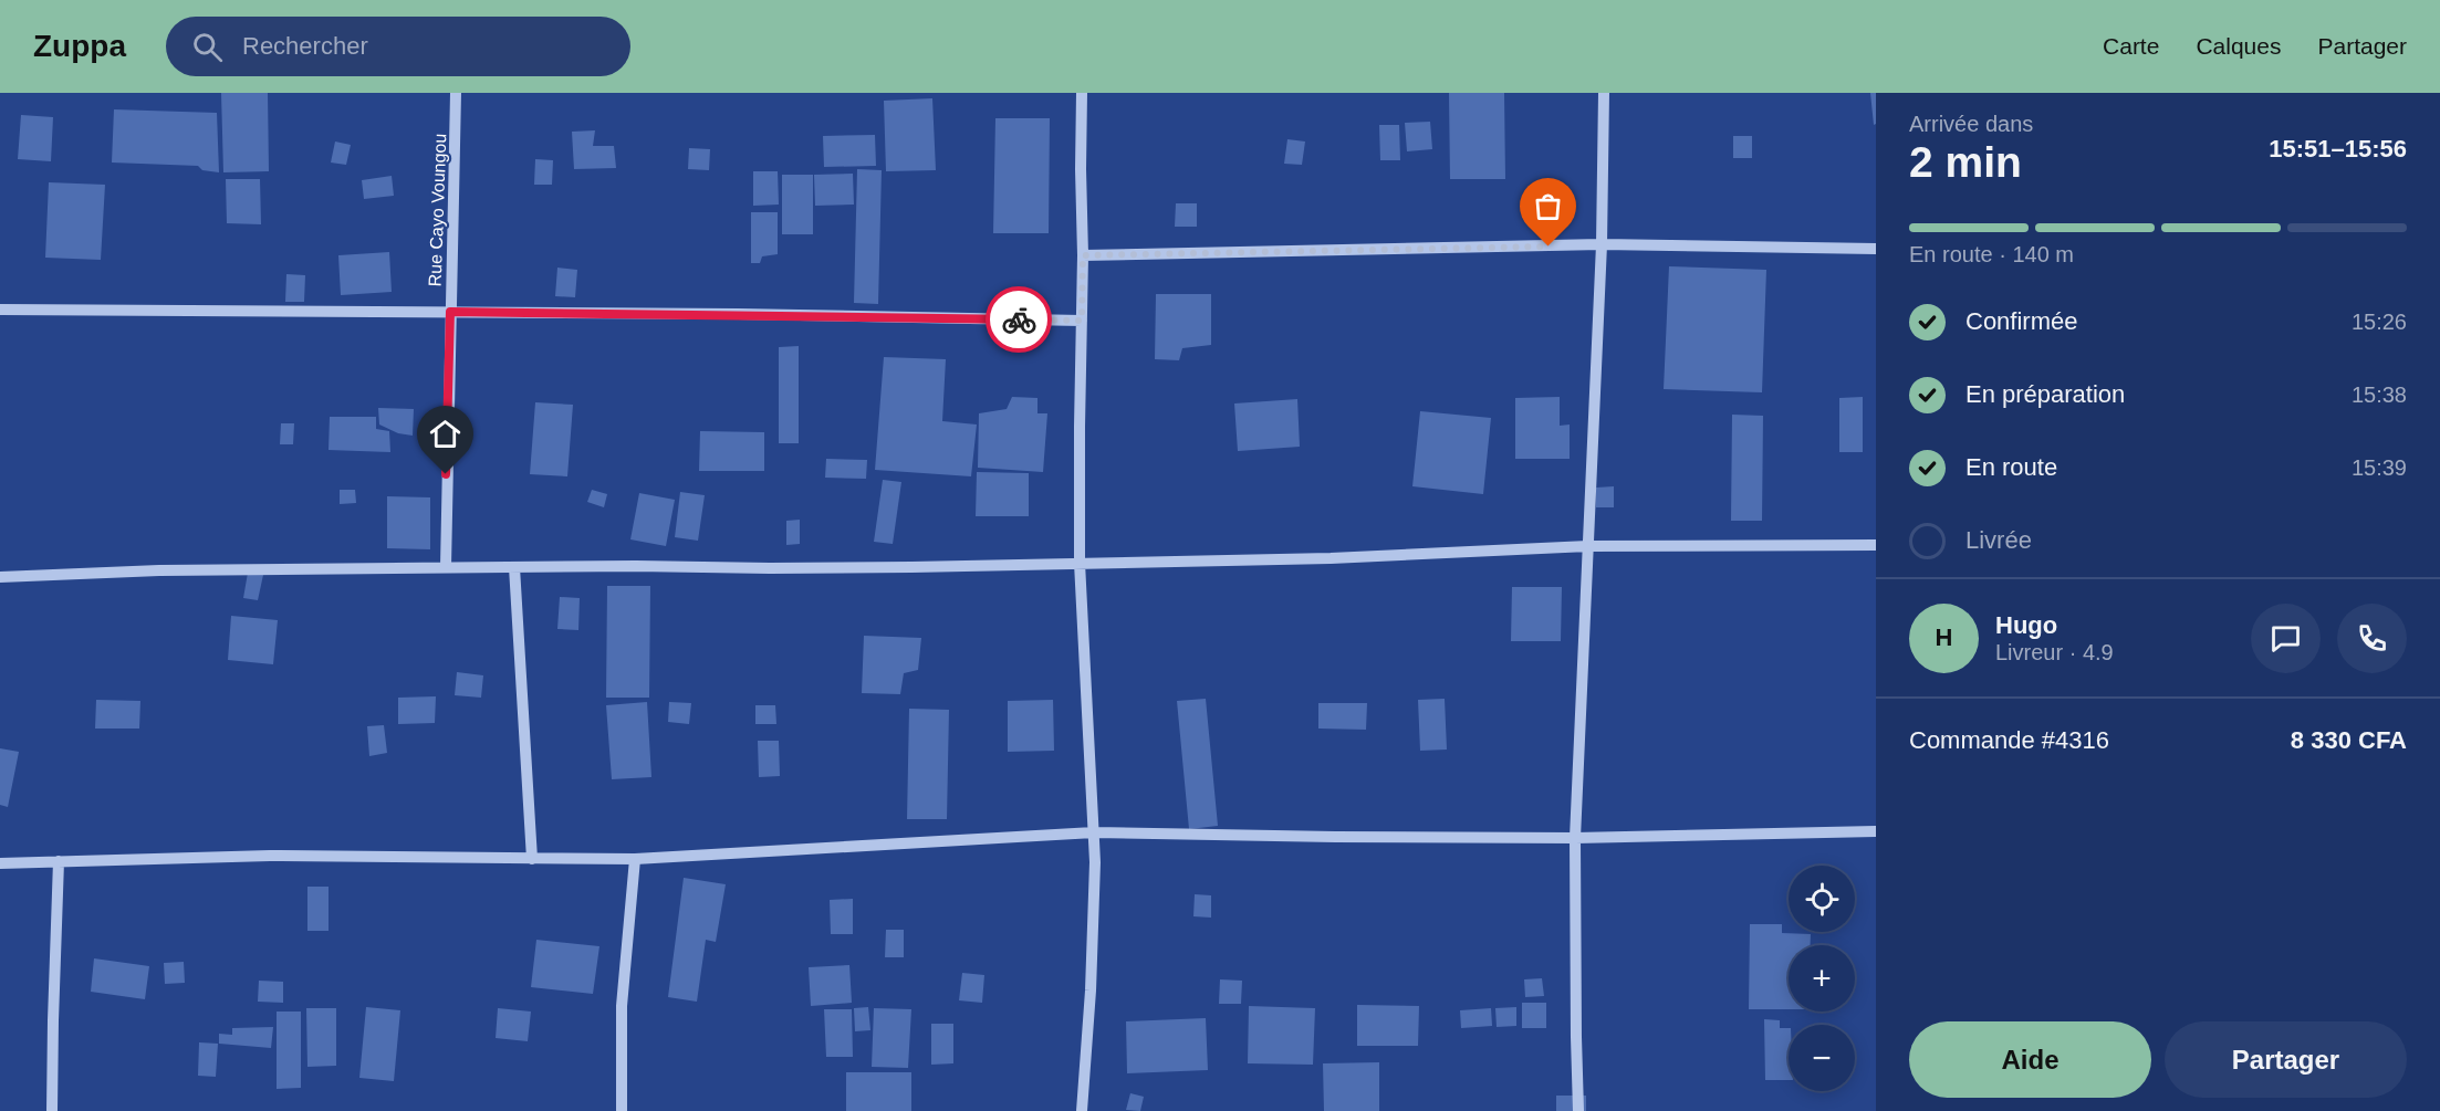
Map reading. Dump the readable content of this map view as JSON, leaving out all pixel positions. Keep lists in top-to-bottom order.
{
  "streets": {
    "street": ["Rue Cayo Voungou"]
  },
  "page": {
    "header": "Zuppa",
    "search": "Rechercher",
    "nav": ["Carte", "Calques", "Partager"],
    "heading": ["2 min", "Arrivée dans", "15:51–15:56"],
    "panel": [
      "Hugo",
      "Livreur · 4.9",
      "Commande #4316",
      "8 330 CFA"
    ],
    "bar": "En route · 140 m",
    "list": [
      ["Confirmée", "15:26"],
      ["En préparation", "15:38"],
      ["En route", "15:39"],
      "Livrée"
    ],
    "round": "H",
    "map_buttons": ["+", "−"],
    "buttons": ["Aide", "Partager"]
  }
}
